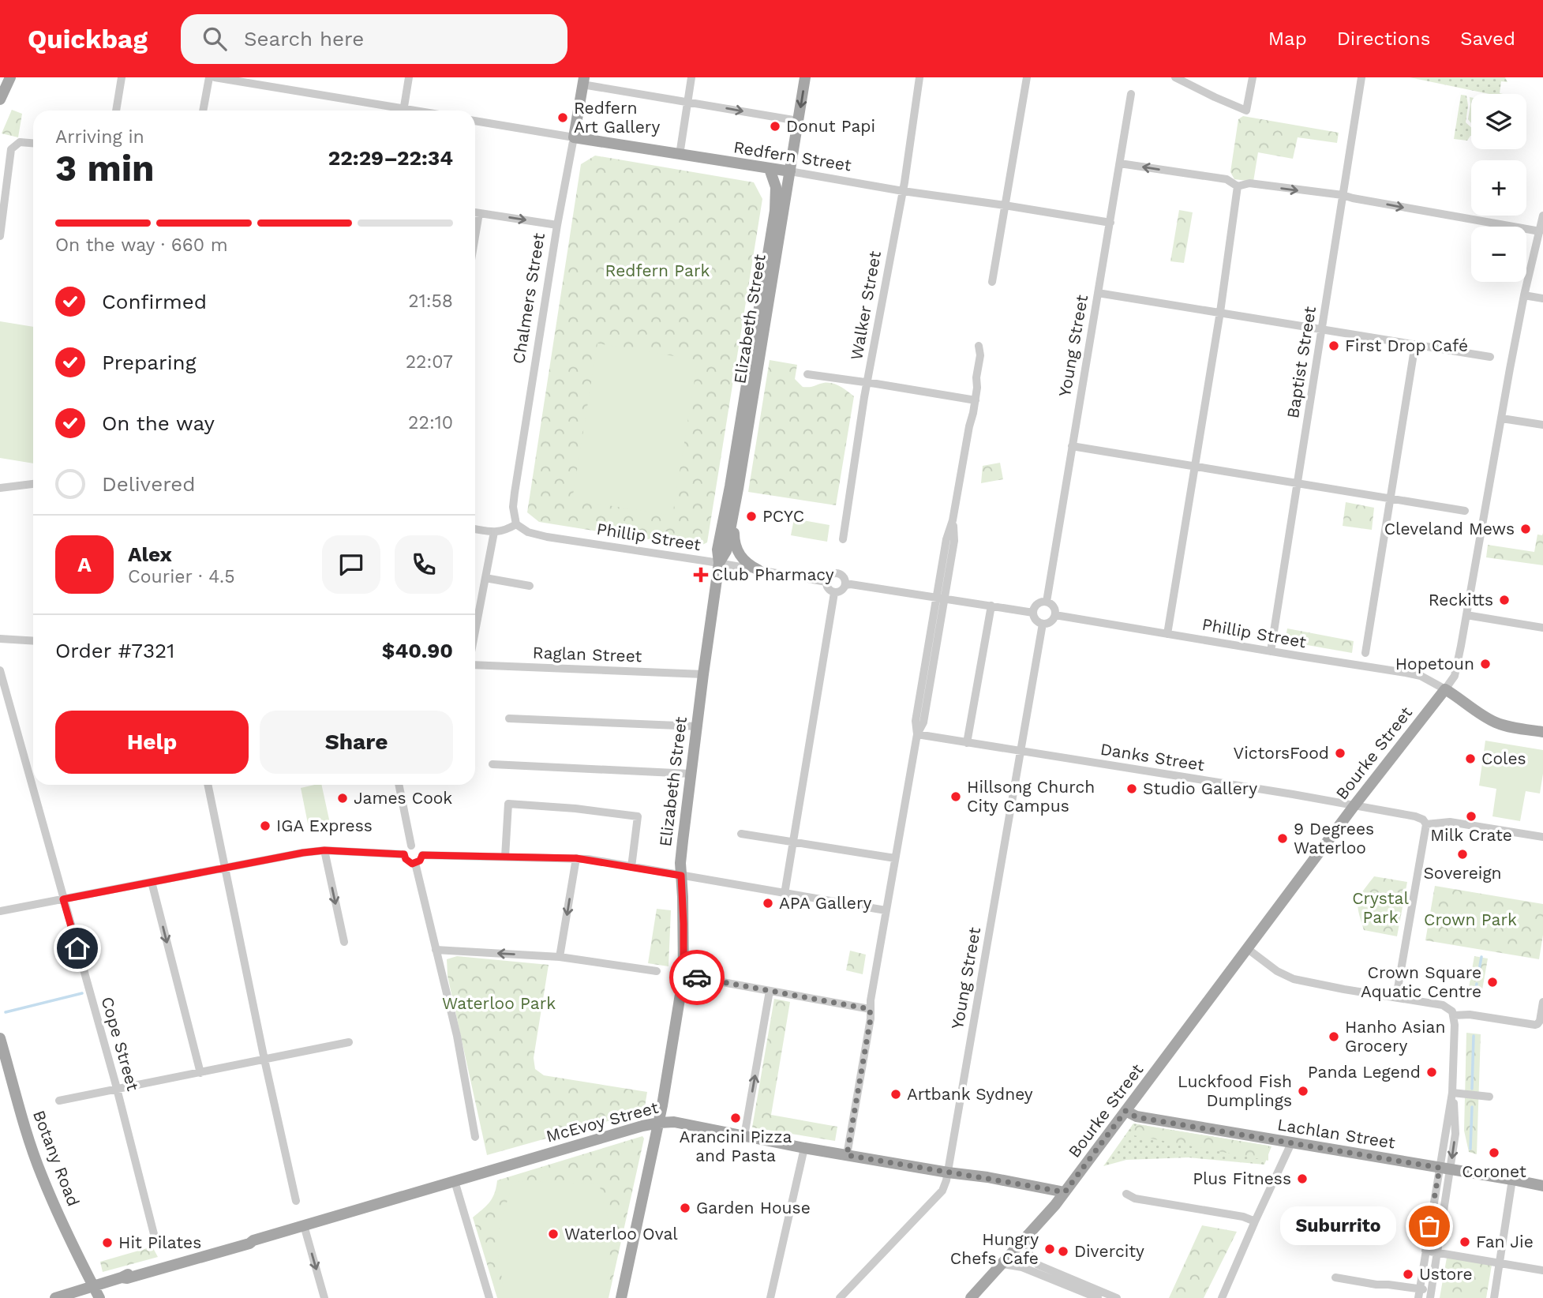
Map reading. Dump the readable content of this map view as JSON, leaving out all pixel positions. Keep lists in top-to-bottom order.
{
  "streets": {
    "main road": [
      "Redfern Street",
      "Chalmers Street",
      "Elizabeth Street",
      "Bourke Street",
      "McEvoy Street",
      "Lachlan Street",
      "Botany Road"
    ],
    "street": [
      "Walker Street",
      "Young Street",
      "Baptist Street",
      "Phillip Street",
      "Raglan Street",
      "Danks Street",
      "Cope Street"
    ]
  },
  "crossings": [
    ["Redfern Street", "Chalmers Street"],
    ["Redfern Street", "Walker Street"],
    ["Redfern Street", "Elizabeth Street"],
    ["Redfern Street", "Young Street"],
    ["Chalmers Street", "Phillip Street"],
    ["Elizabeth Street", "Phillip Street"],
    ["Elizabeth Street", "Raglan Street"],
    ["Elizabeth Street", "McEvoy Street"],
    ["Young Street", "Phillip Street"],
    ["Young Street", "Danks Street"],
    ["Young Street", "McEvoy Street"],
    ["Baptist Street", "Phillip Street"],
    ["Phillip Street", "Bourke Street"],
    ["Bourke Street", "Danks Street"],
    ["Bourke Street", "McEvoy Street"],
    ["Bourke Street", "Lachlan Street"],
    ["McEvoy Street", "Botany Road"]
  ],
  "parks": [
    "Redfern Park",
    "Crystal Park",
    "Crown Park",
    "Waterloo Park"
  ],
  "places": {
    "other": [
      "Redfern Art Gallery",
      "Donut Papi",
      "First Drop Café",
      "PCYC",
      "Cleveland Mews",
      "Reckitts",
      "Hopetoun",
      "VictorsFood",
      "Coles",
      "Studio Gallery",
      "Hillsong Church City Campus",
      "James Cook",
      "Milk Crate",
      "IGA Express",
      "9 Degrees Waterloo",
      "Sovereign",
      "APA Gallery",
      "Crown Square Aquatic Centre",
      "Hanho Asian Grocery",
      "Panda Legend",
      "Luckfood Fish Dumplings",
      "Artbank Sydney",
      "Arancini Pizza and Pasta",
      "Coronet",
      "Plus Fitness",
      "Garden House",
      "Suburrito",
      "Waterloo Oval",
      "Fan Jie",
      "Hit Pilates",
      "Hungry Chefs Cafe",
      "Divercity",
      "Ustore"
    ],
    "health": ["Club Pharmacy"]
  },
  "page": {
    "header": "Quickbag",
    "search": "Search here",
    "nav": ["Map", "Directions", "Saved"],
    "map_buttons": ["+", "−"],
    "heading": ["3 min", "Arriving in", "22:29–22:34"],
    "panel": [
      "Alex",
      "Courier · 4.5",
      "Order #7321",
      "$40.90"
    ],
    "bar": "On the way · 660 m",
    "list": [
      ["Confirmed", "21:58"],
      ["Preparing", "22:07"],
      ["On the way", "22:10"],
      "Delivered"
    ],
    "round": "A",
    "buttons": ["Help", "Share"],
    "bubble": "Suburrito"
  }
}
